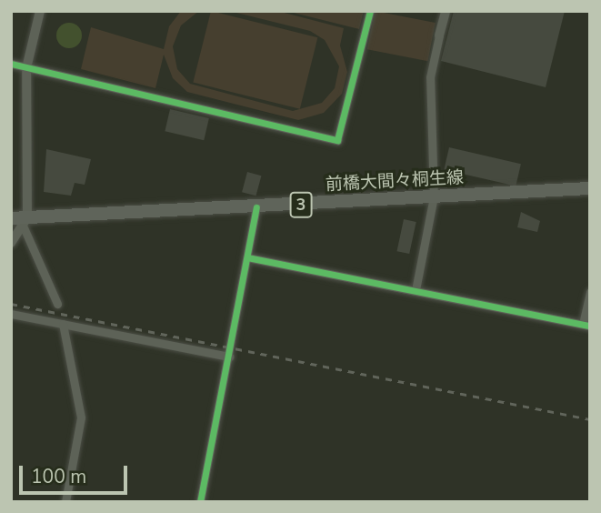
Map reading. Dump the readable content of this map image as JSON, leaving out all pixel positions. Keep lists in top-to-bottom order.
{
  "streets": {
    "main road": ["前橋大間々桐生線", "3"]
  },
  "scale_bar": "100 m"
}
